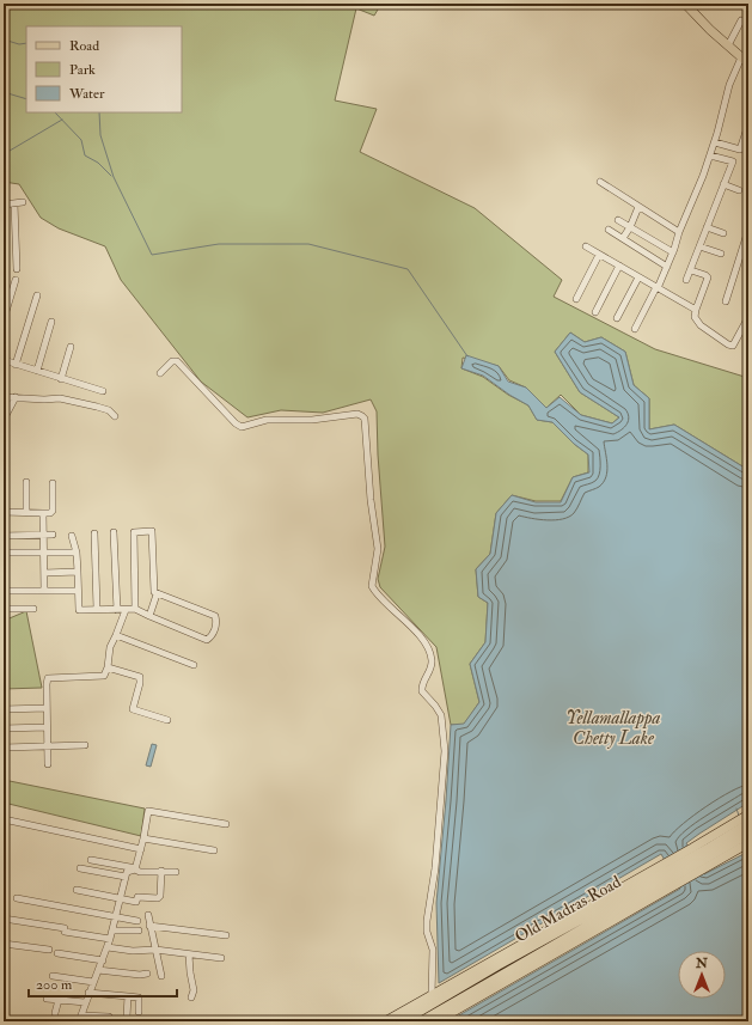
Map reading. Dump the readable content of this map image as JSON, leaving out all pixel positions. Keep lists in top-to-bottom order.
{
  "streets": {
    "highway": ["Old Madras Road"]
  },
  "water": ["Yellamallappa Chetty Lake"],
  "legend": ["Road", "Park", "Water"],
  "scale_bar": "200 m",
  "north": "top"
}
